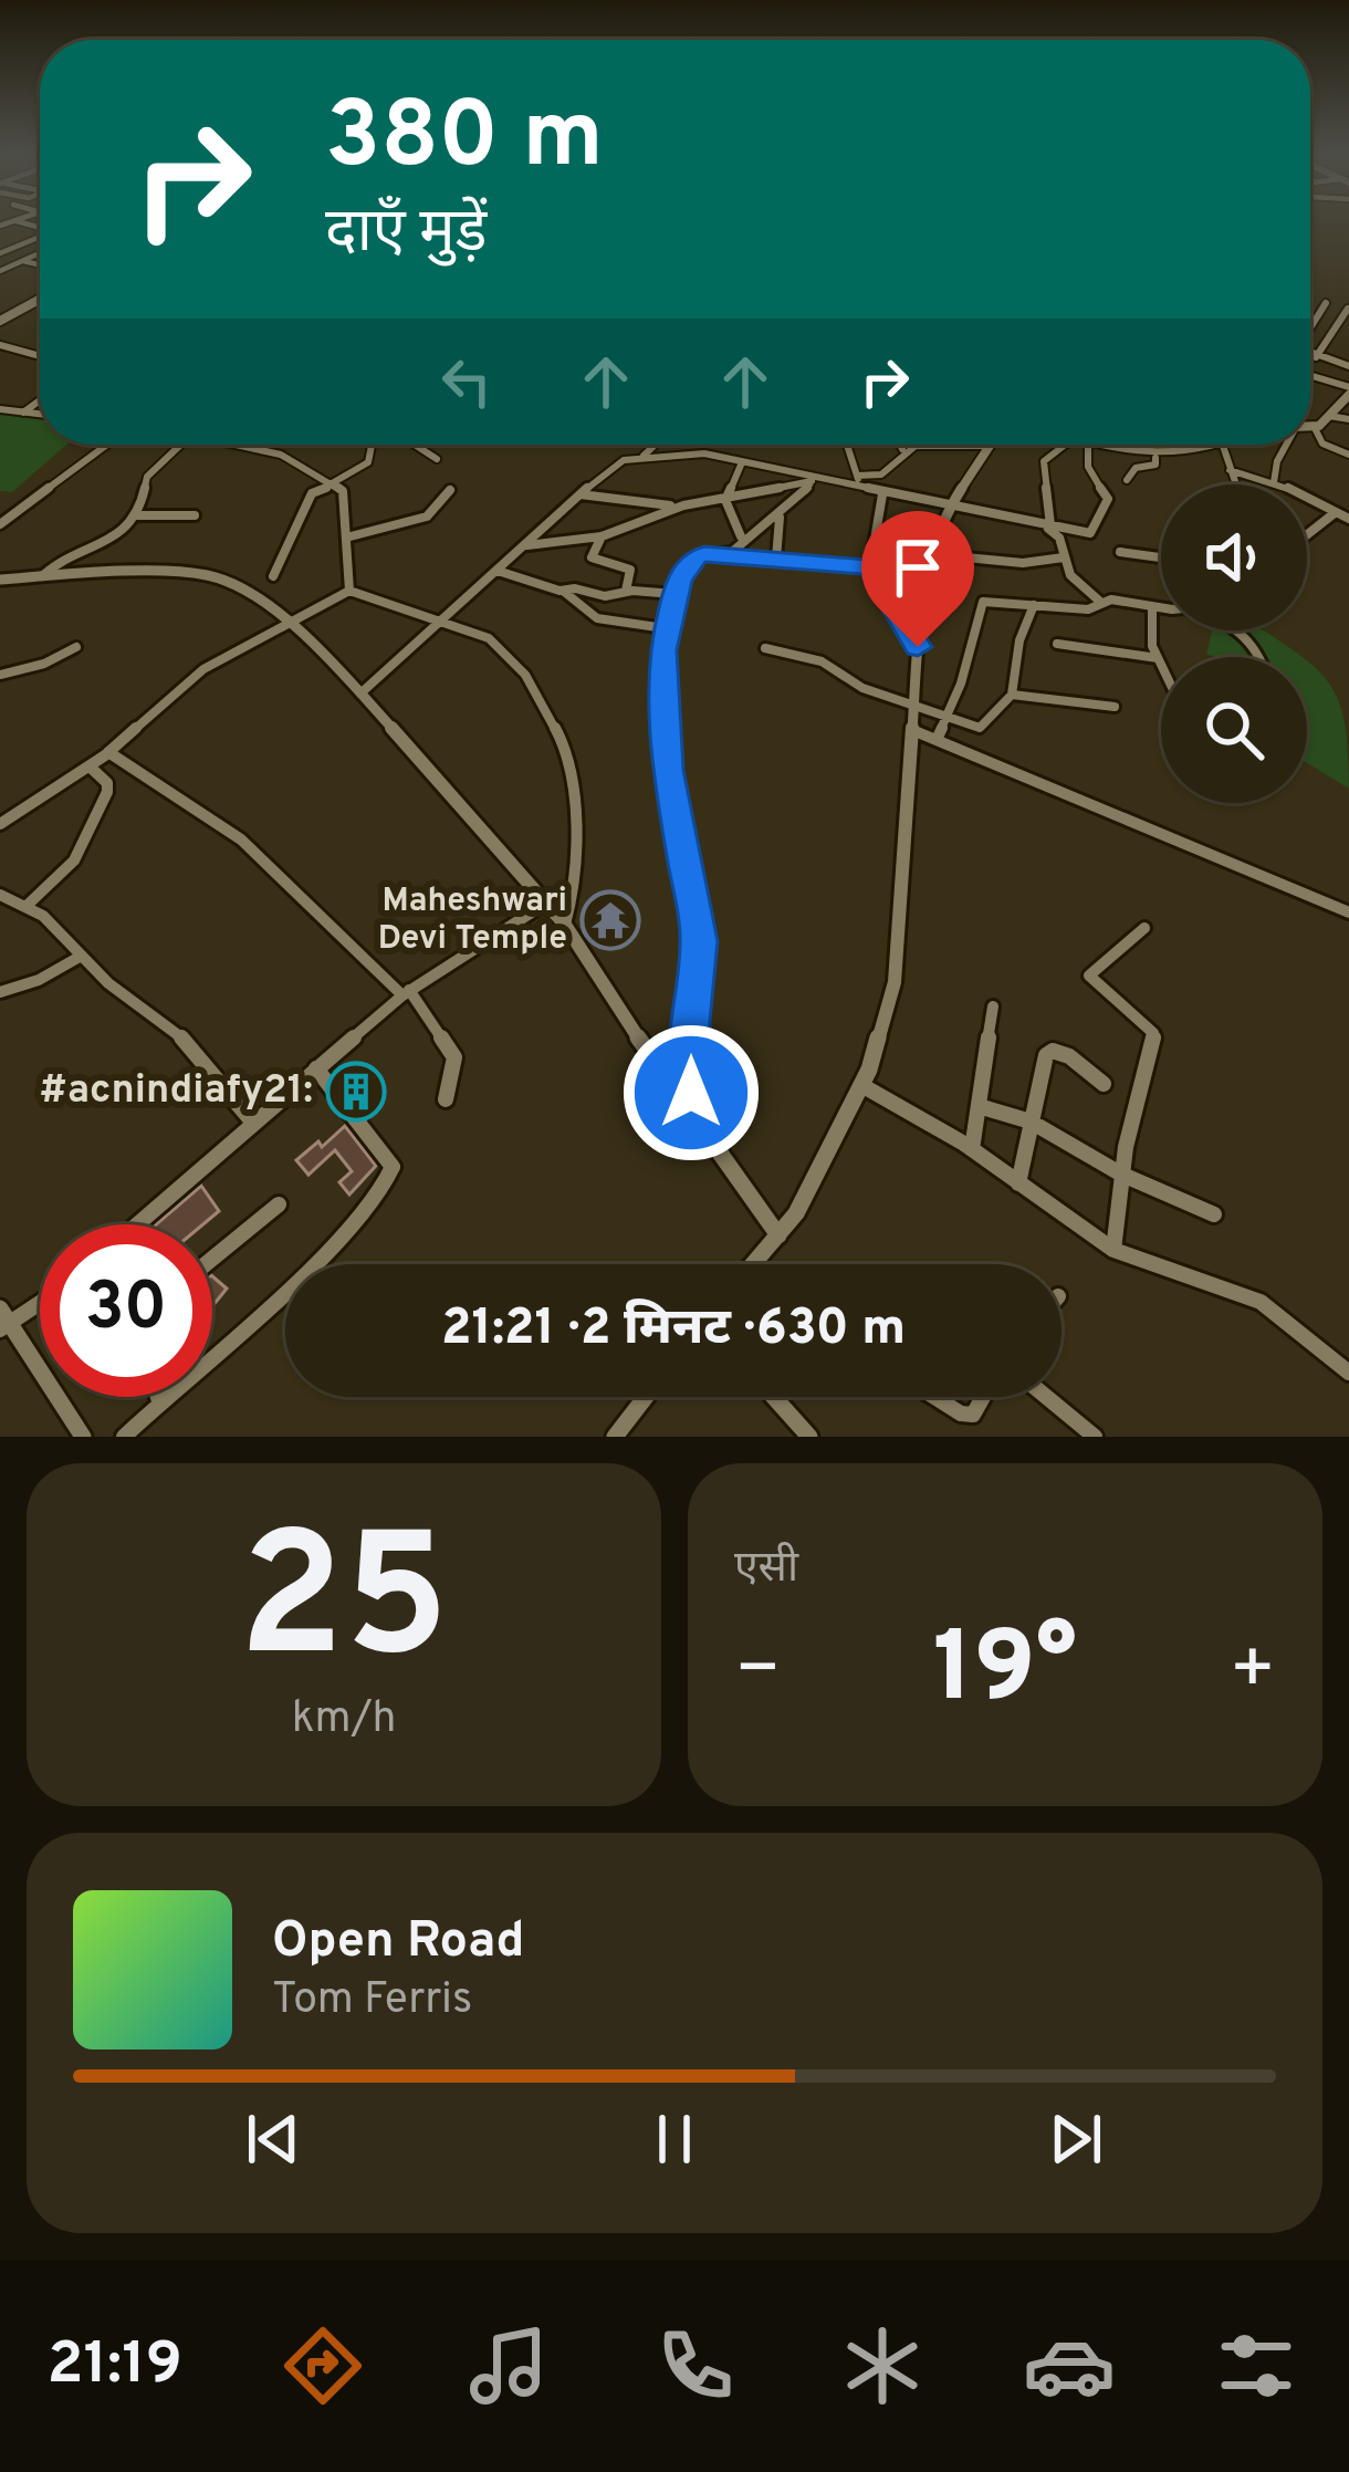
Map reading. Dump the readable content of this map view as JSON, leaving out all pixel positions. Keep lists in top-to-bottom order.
{
  "places": {
    "temple": ["Maheshwari Devi Temple"],
    "building": ["#acnindiafy21:"]
  },
  "page": {
    "turn": ["380 m", "दाएँ मुड़ें"],
    "limit": "30",
    "trip": "21:21 · 2 मिनट · 630 m",
    "tile": [
      ["25", "km/h"],
      "एसी"
    ],
    "heat": ["−", "19°", "+"],
    "song": ["Open Road", "Tom Ferris"],
    "tabs": "21:19"
  }
}
